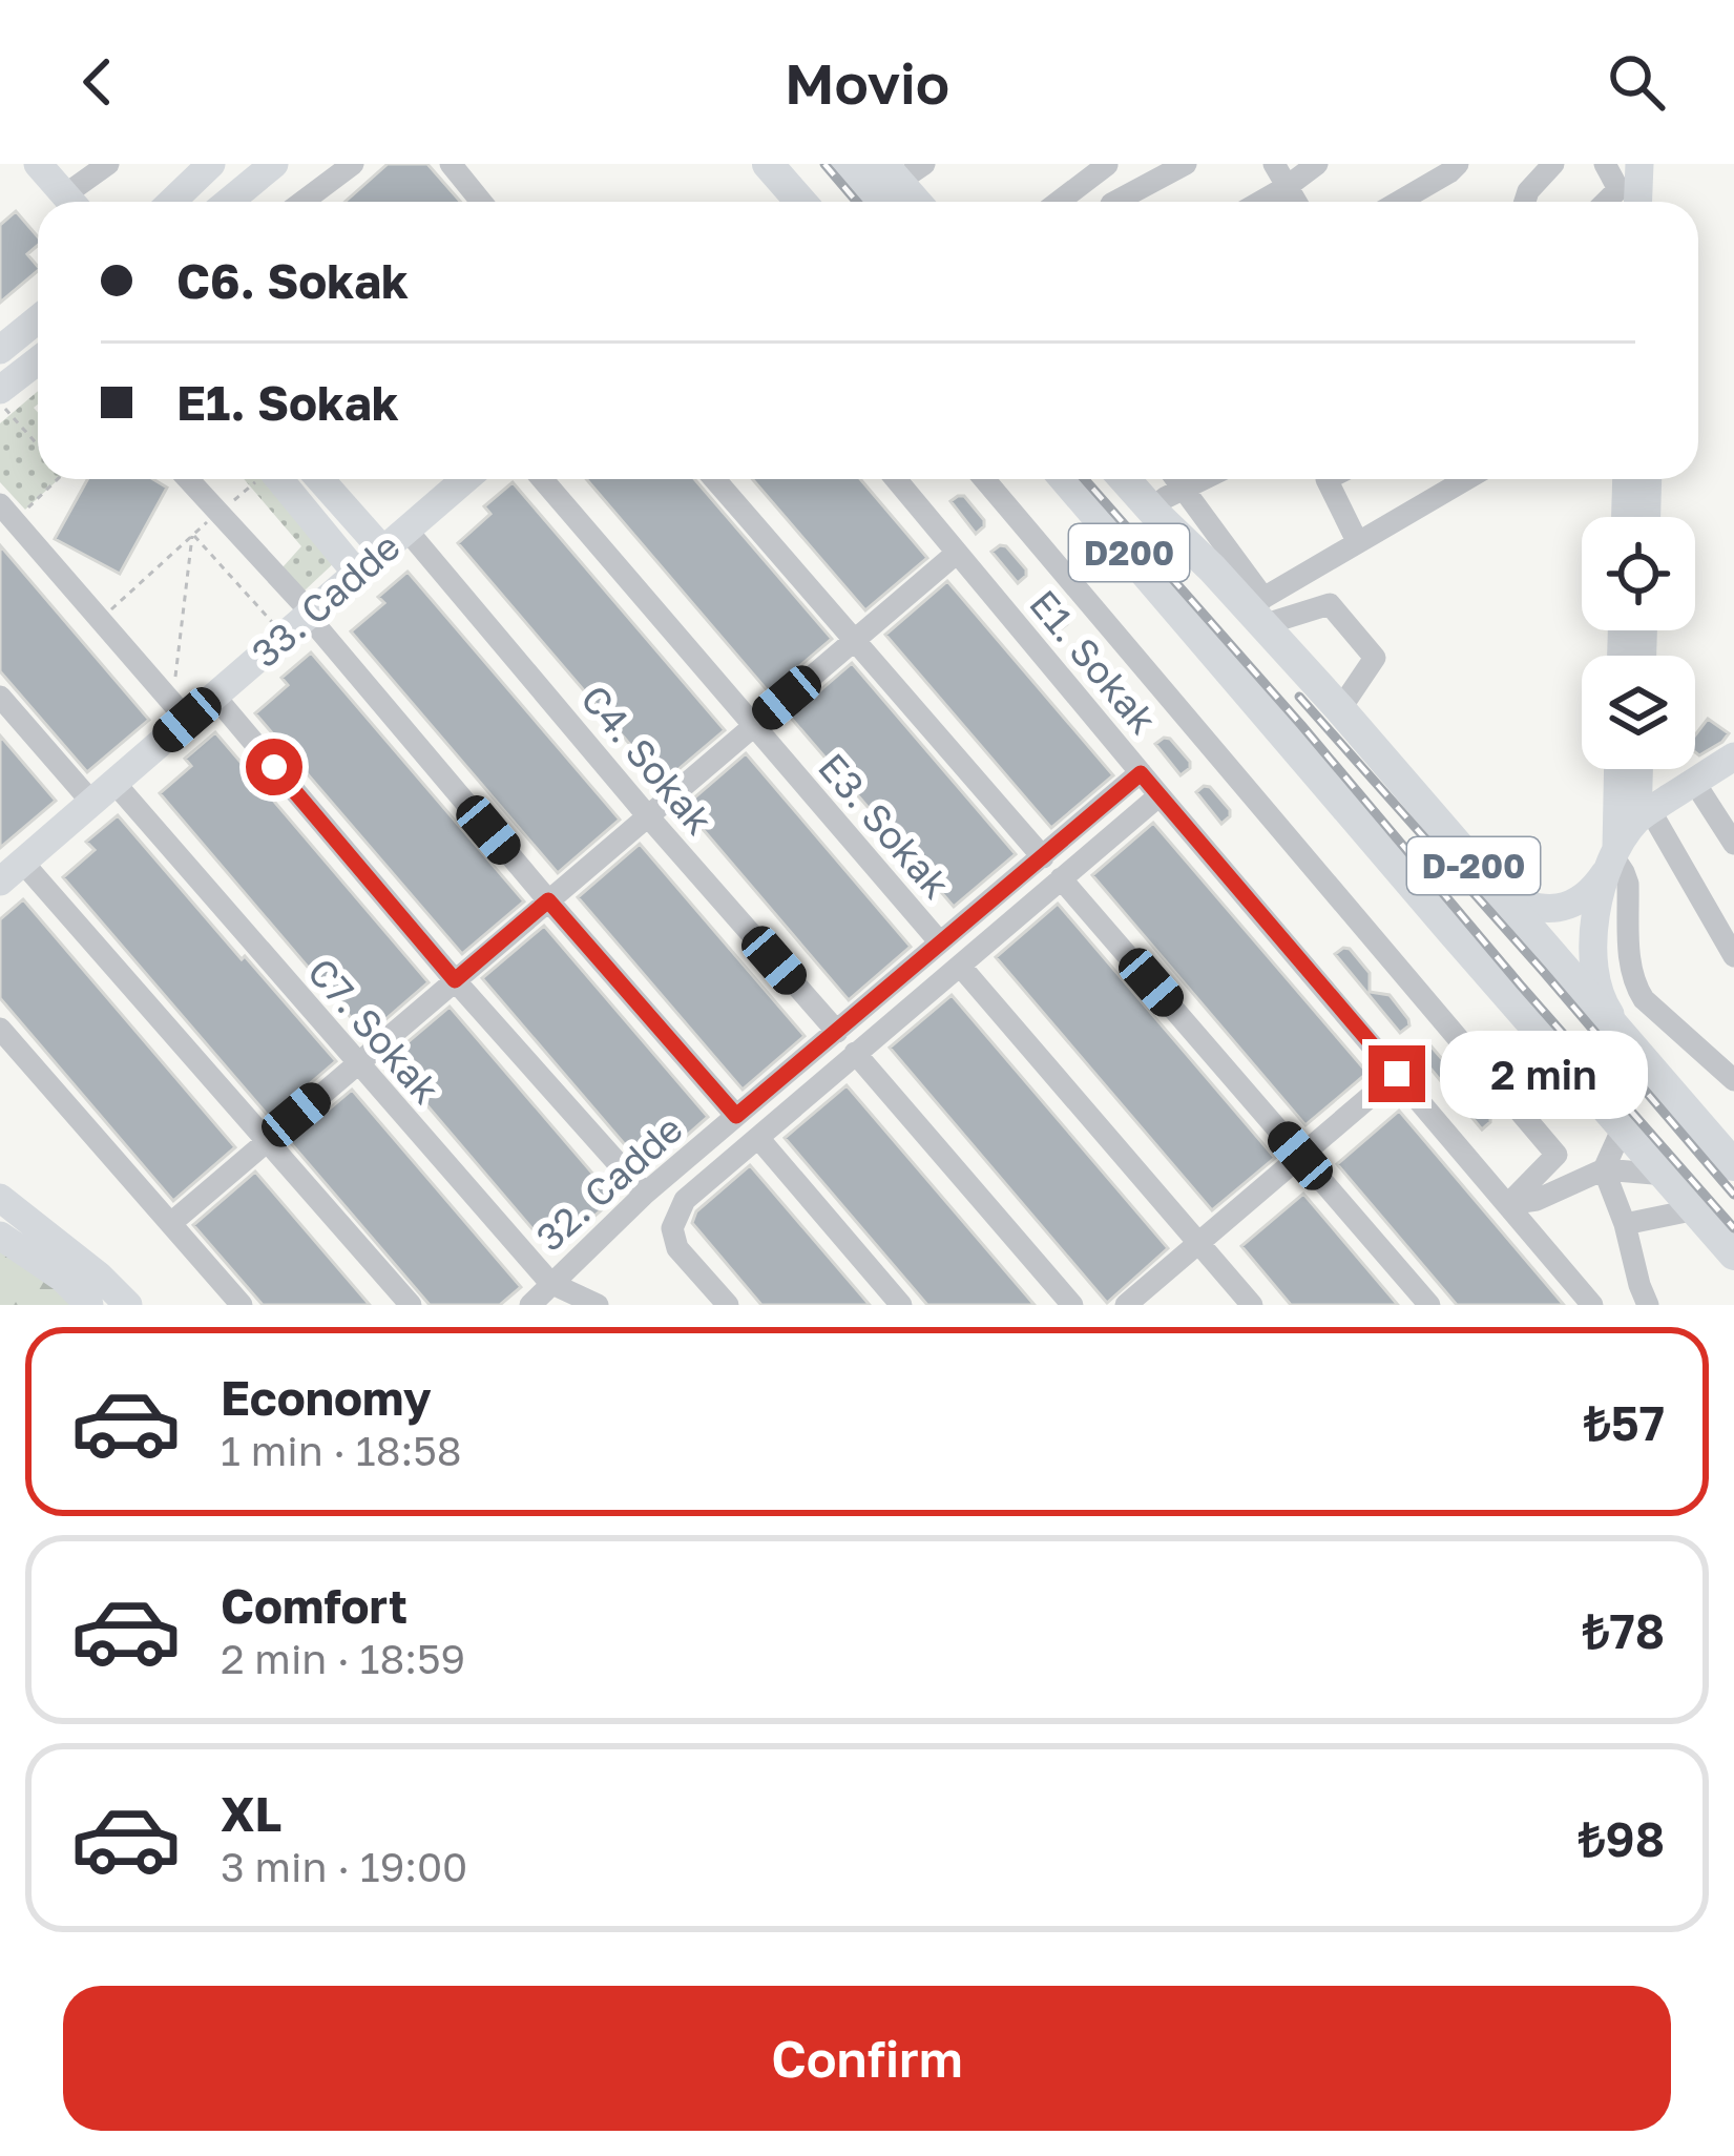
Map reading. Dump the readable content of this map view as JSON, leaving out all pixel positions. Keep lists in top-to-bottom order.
{
  "streets": {
    "highway": ["D200", "D-200"],
    "main road": ["33. Cadde"],
    "street": [
      "E1. Sokak",
      "C4. Sokak",
      "E3. Sokak",
      "C7. Sokak",
      "32. Cadde"
    ]
  },
  "crossings": [
    ["D200", "D-200"],
    ["33. Cadde", "C4. Sokak"],
    ["33. Cadde", "C7. Sokak"],
    ["E1. Sokak", "32. Cadde"],
    ["C4. Sokak", "32. Cadde"],
    ["E3. Sokak", "32. Cadde"],
    ["C7. Sokak", "32. Cadde"]
  ],
  "page": {
    "header": "Movio",
    "banner": ["C6. Sokak", "E1. Sokak"],
    "bubble": "2 min",
    "list": [
      {
        "name": "Economy",
        "note": "1 min · 18:58",
        "value": "₺57"
      },
      {
        "name": "Comfort",
        "note": "2 min · 18:59",
        "value": "₺78"
      },
      {
        "name": "XL",
        "note": "3 min · 19:00",
        "value": "₺98"
      }
    ],
    "buttons": "Confirm"
  }
}
